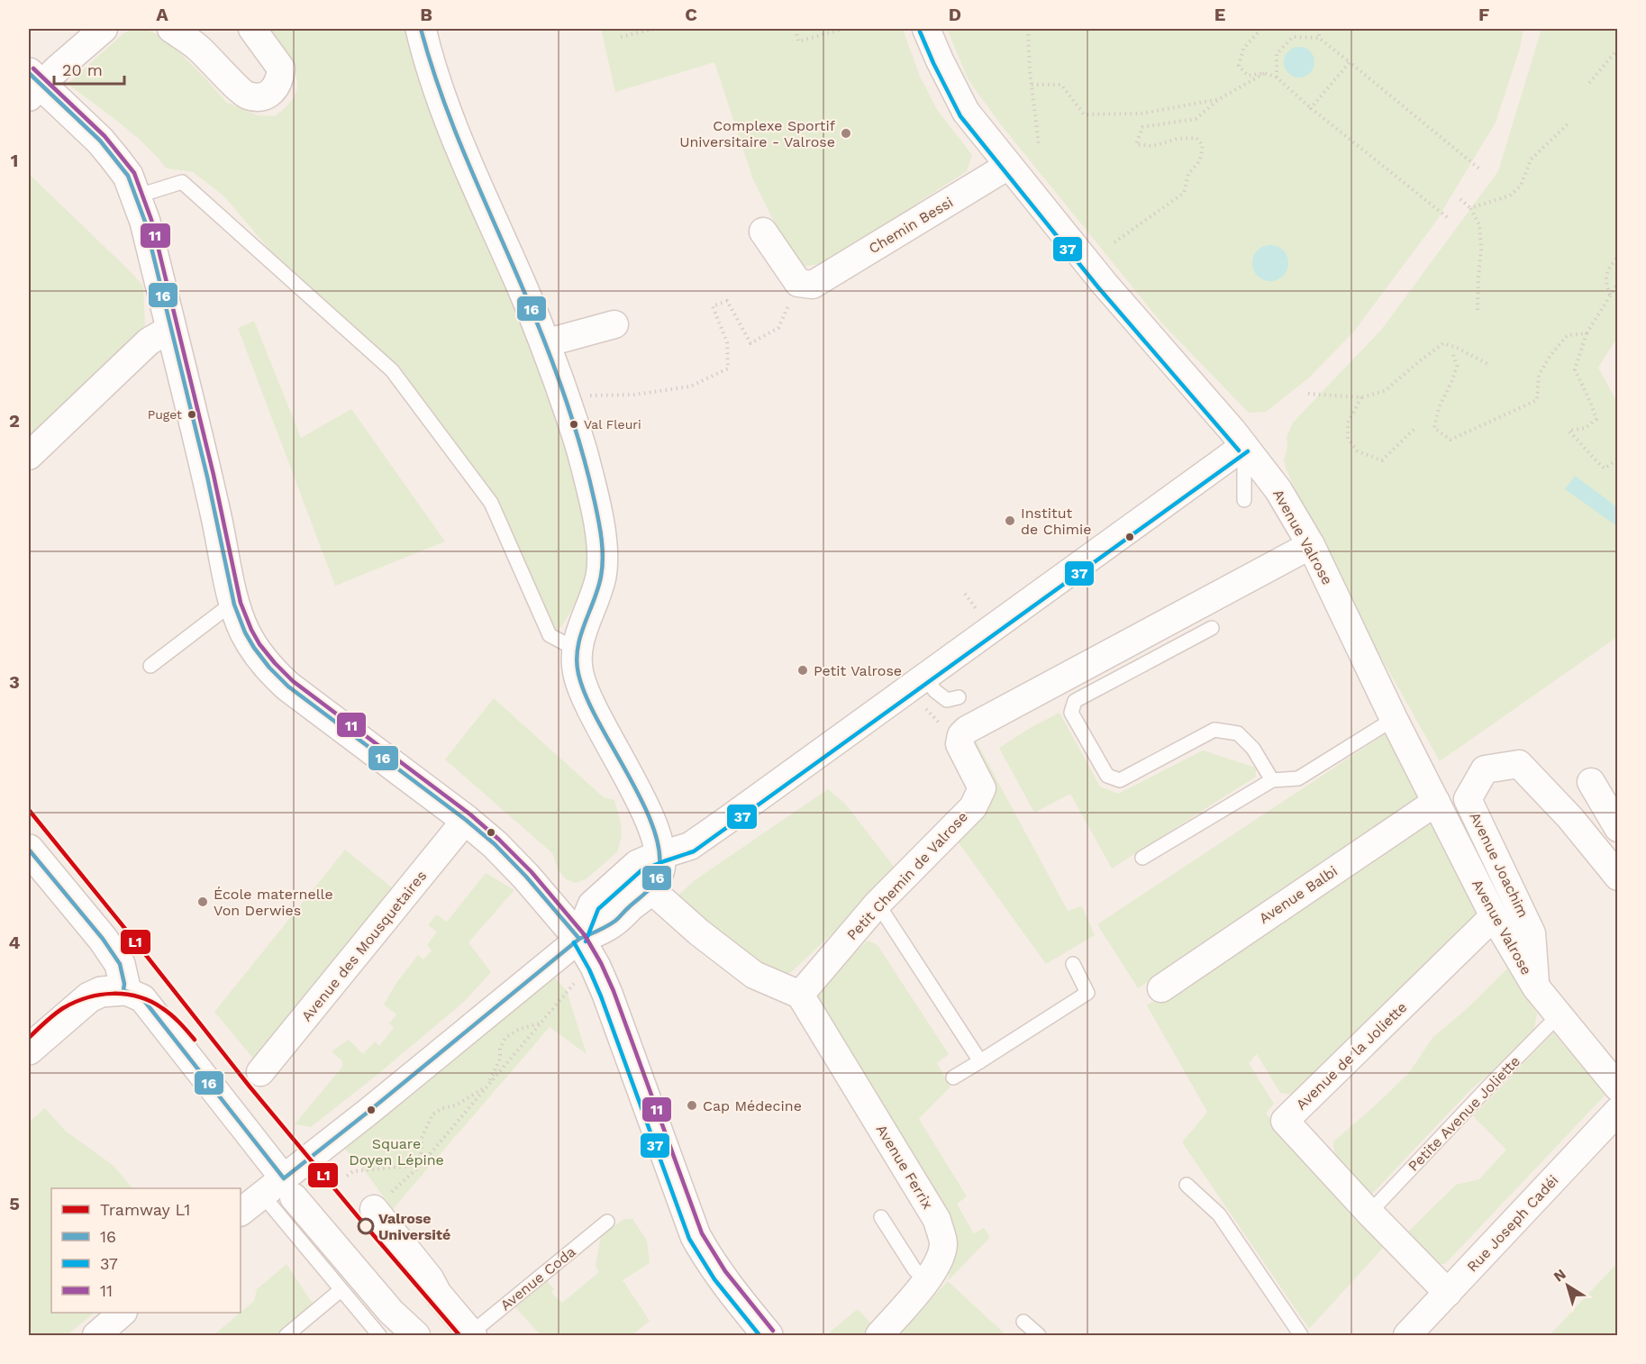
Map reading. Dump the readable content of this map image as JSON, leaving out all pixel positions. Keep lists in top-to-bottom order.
{
  "streets": {
    "street": [
      "Chemin Bessi",
      "Avenue Valrose",
      "Avenue Joachim",
      "Petit Chemin de Valrose",
      "Avenue Balbi",
      "Avenue des Mousquetaires",
      "Avenue de la Joliette",
      "Avenue Ferrix",
      "Rue Joseph Cadéi"
    ],
    "lane": ["Petite Avenue Joliette", "Avenue Coda"]
  },
  "crossings": [
    ["Chemin Bessi", "Avenue Valrose"],
    ["Avenue Valrose", "Avenue Joachim"],
    ["Avenue Valrose", "Petit Chemin de Valrose"],
    ["Avenue Valrose", "Avenue Balbi"],
    ["Avenue Valrose", "Avenue de la Joliette"],
    ["Avenue Valrose", "Petite Avenue Joliette"],
    ["Petit Chemin de Valrose", "Avenue Ferrix"],
    ["Avenue de la Joliette", "Petite Avenue Joliette"],
    ["Avenue de la Joliette", "Rue Joseph Cadéi"]
  ],
  "parks": ["Square Doyen Lépine"],
  "places": [
    "Complexe Sportif Universitaire - Valrose",
    "Puget",
    "Val Fleuri",
    "Institut de Chimie",
    "Petit Valrose",
    "École maternelle Von Derwies",
    "Cap Médecine",
    "Valrose Université"
  ],
  "lines": [
    "transit line 16",
    "transit line 37",
    "transit line 11",
    "tram line L1"
  ],
  "legend": [
    "Tramway L1",
    "16",
    "37",
    "11"
  ],
  "scale_bar": "20 m",
  "north": "top left",
  "grid": {
    "columns": [
      "A",
      "B",
      "C",
      "D",
      "E",
      "F"
    ],
    "rows": [
      "1",
      "2",
      "3",
      "4",
      "5"
    ]
  }
}
